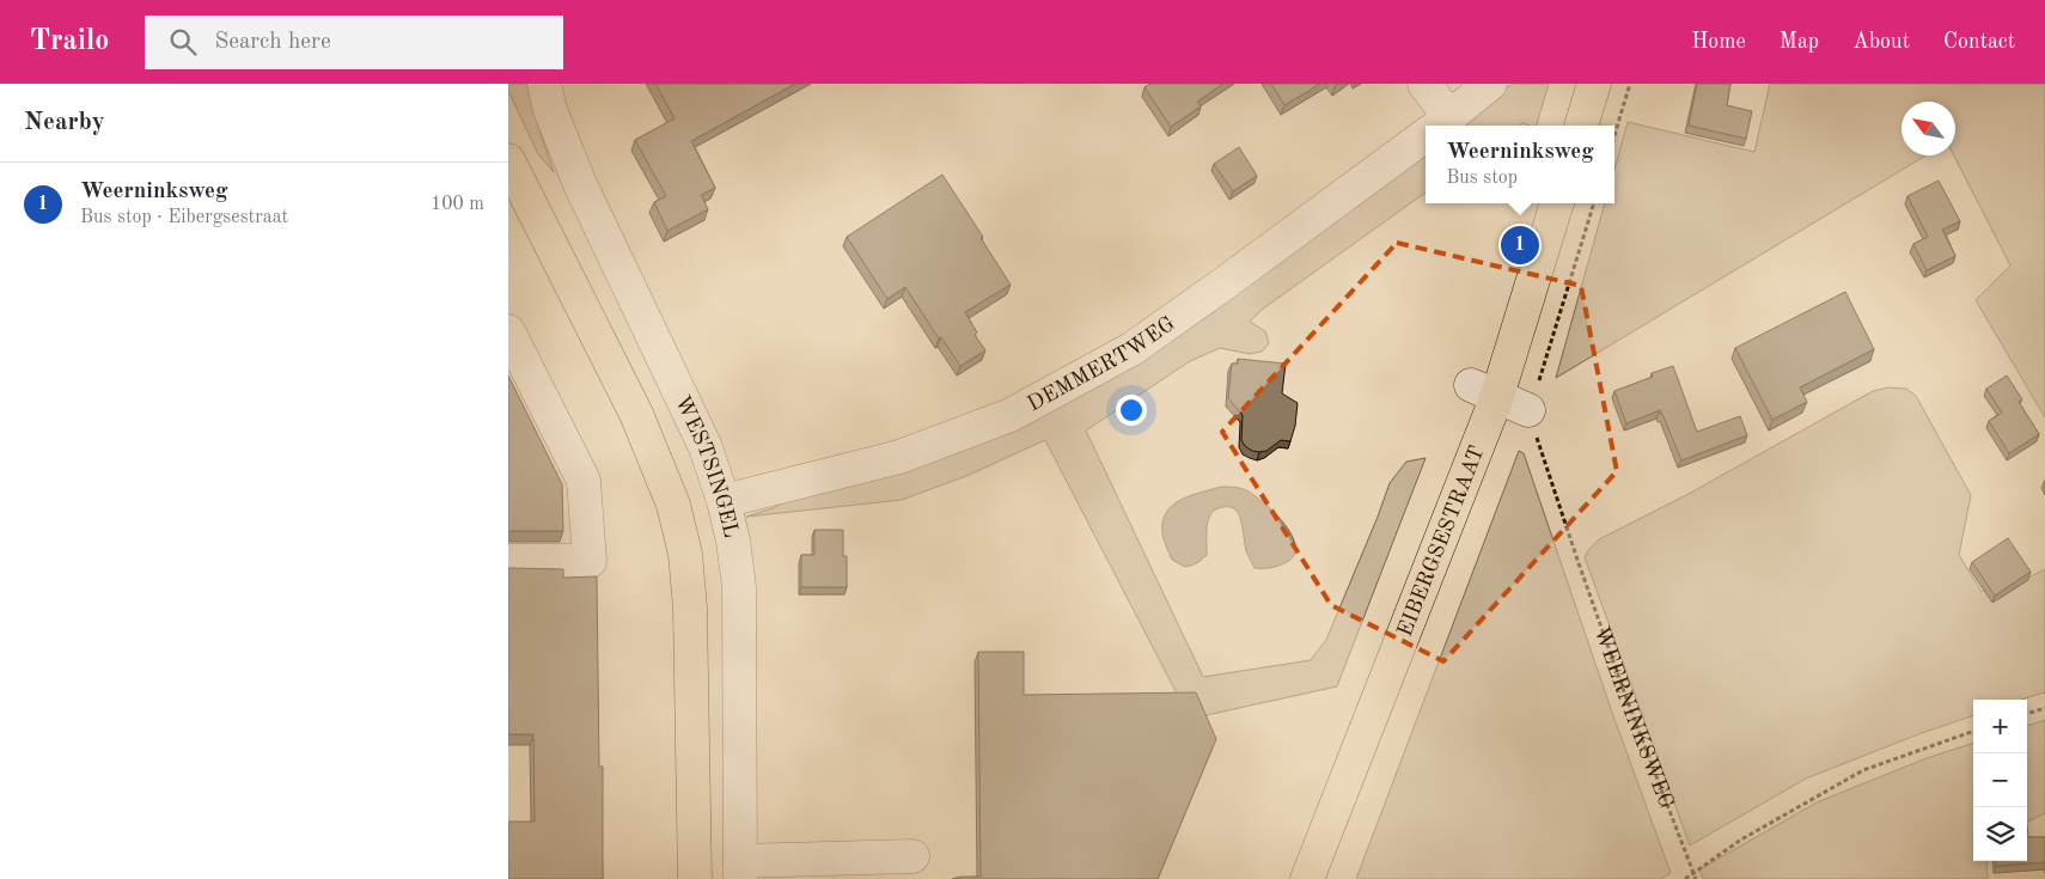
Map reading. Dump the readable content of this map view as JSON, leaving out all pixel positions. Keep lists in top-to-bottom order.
{
  "streets": {
    "main road": ["WESTSINGEL", "EIBERGSESTRAAT"],
    "street": ["DEMMERTWEG"],
    "path": ["WEERNINKSWEG"]
  },
  "crossings": [
    ["DEMMERTWEG", "WESTSINGEL"]
  ],
  "north": "top left",
  "page": {
    "header": "Trailo",
    "search": "Search here",
    "nav": [
      "Home",
      "Map",
      "About",
      "Contact"
    ],
    "heading": "Nearby",
    "popup": ["Weerninksweg", "Bus stop"],
    "list": [
      {
        "mark": "1",
        "name": "Weerninksweg",
        "note": "Bus stop · Eibergsestraat",
        "value": "100 m"
      }
    ],
    "pins": "1",
    "map_buttons": ["+", "−"]
  }
}
